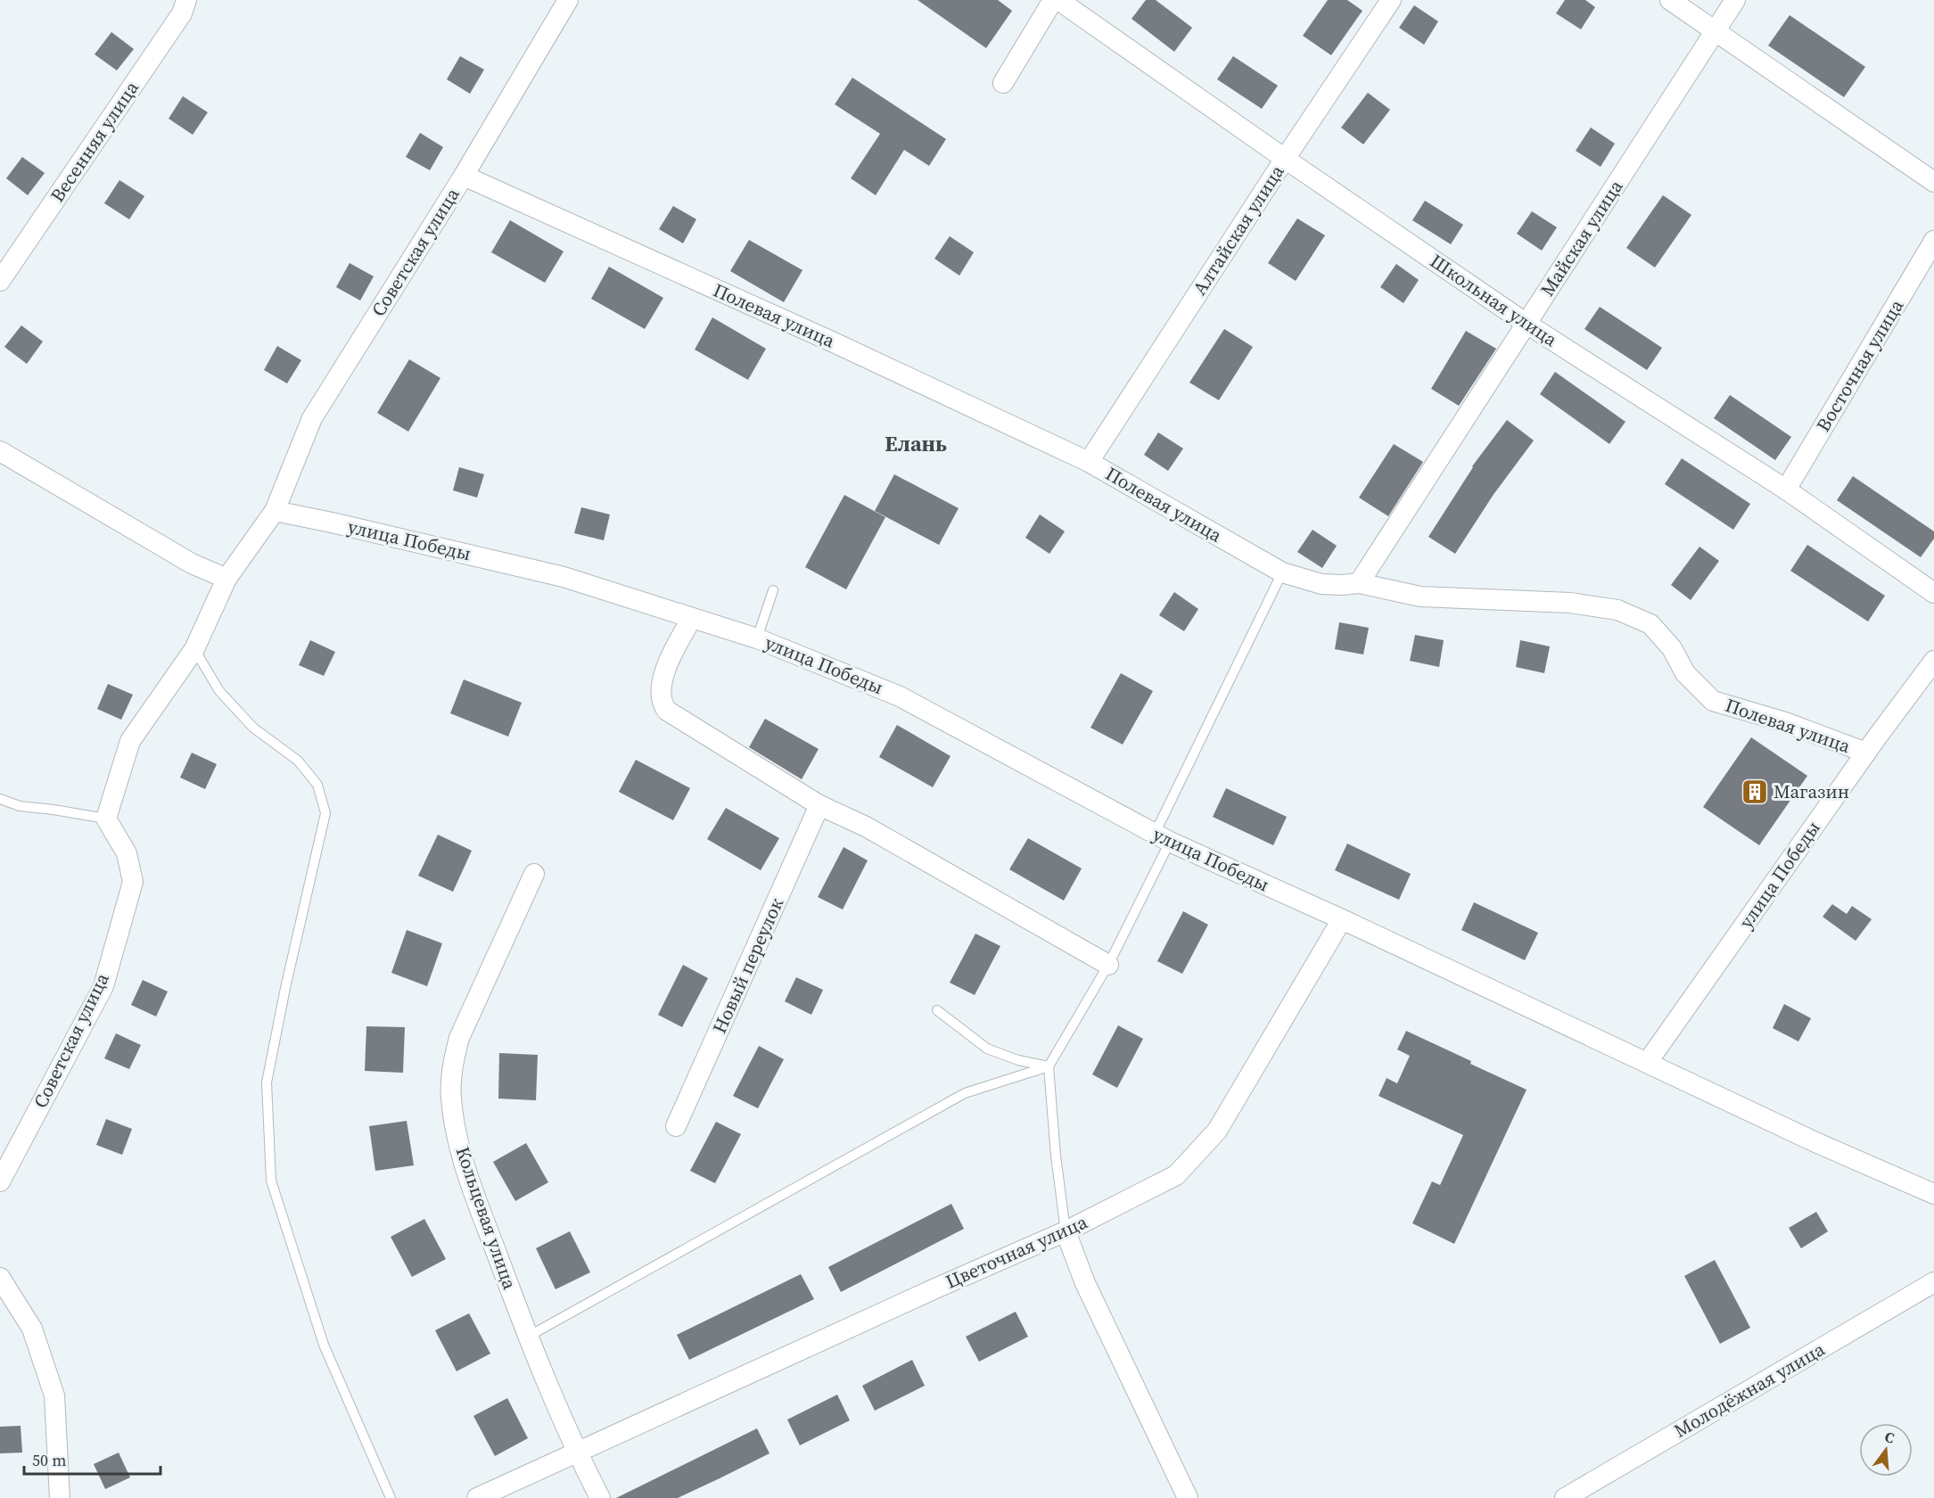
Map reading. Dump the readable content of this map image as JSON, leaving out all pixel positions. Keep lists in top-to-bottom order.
{
  "streets": {
    "street": [
      "Весенняя улица",
      "Алтайская улица",
      "Майская улица",
      "Советская улица",
      "Школьная улица",
      "Полевая улица",
      "Восточная улица",
      "улица Победы",
      "Новый переулок",
      "Кольцевая улица",
      "Цветочная улица",
      "Молодёжная улица"
    ]
  },
  "crossings": [
    ["Алтайская улица", "Школьная улица"],
    ["Алтайская улица", "Полевая улица"],
    ["Майская улица", "Школьная улица"],
    ["Майская улица", "Полевая улица"],
    ["Советская улица", "Полевая улица"],
    ["Советская улица", "улица Победы"],
    ["Школьная улица", "Восточная улица"],
    ["Полевая улица", "улица Победы"],
    ["улица Победы", "Цветочная улица"],
    ["Кольцевая улица", "Цветочная улица"]
  ],
  "districts": ["Елань"],
  "places": {
    "building": ["Магазин"]
  },
  "scale_bar": "50 m",
  "north": "top"
}
